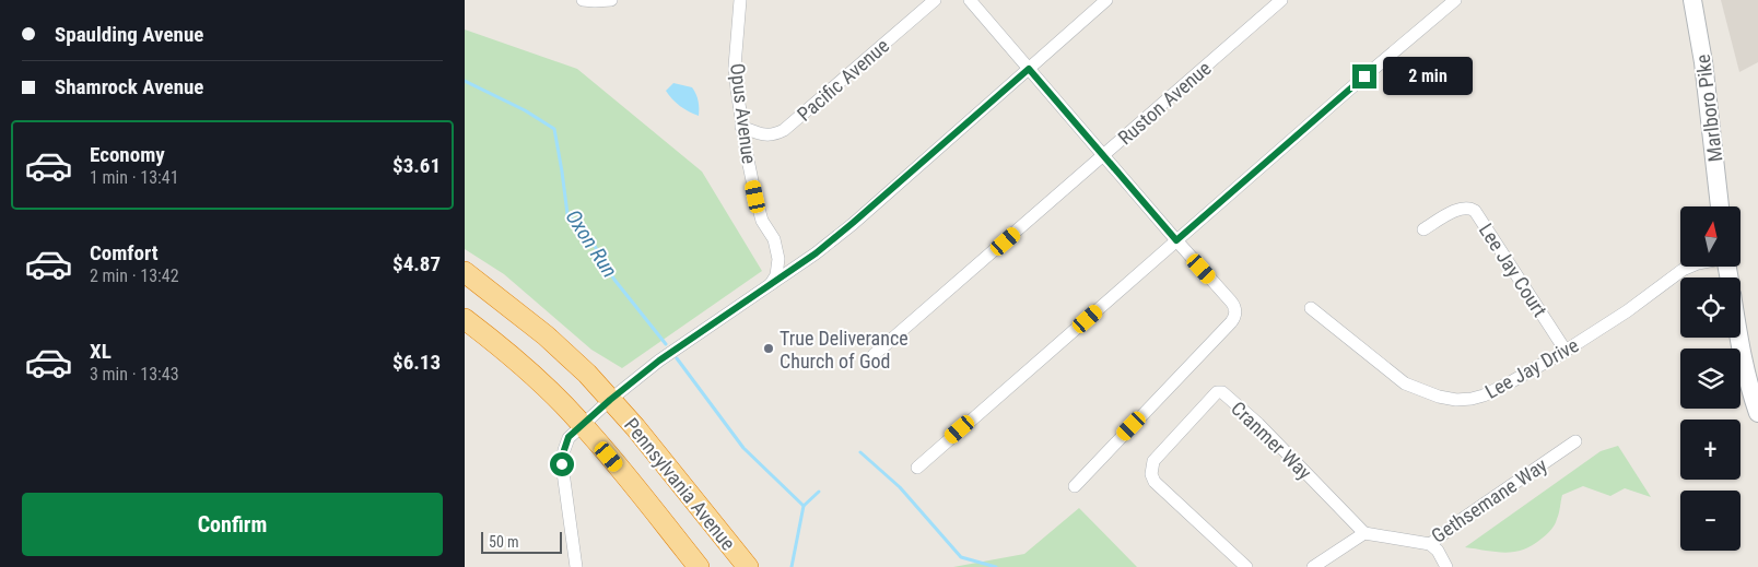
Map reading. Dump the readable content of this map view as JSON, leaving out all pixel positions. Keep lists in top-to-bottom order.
{
  "streets": {
    "highway": ["Pennsylvania Avenue"],
    "main road": ["Marlboro Pike"],
    "street": [
      "Pacific Avenue",
      "Ruston Avenue",
      "Opus Avenue",
      "Lee Jay Court",
      "Lee Jay Drive",
      "Cranmer Way",
      "Gethsemane Way"
    ]
  },
  "crossings": [
    ["Pacific Avenue", "Opus Avenue"],
    ["Lee Jay Court", "Lee Jay Drive"],
    ["Cranmer Way", "Gethsemane Way"]
  ],
  "water": ["Oxon Run"],
  "places": ["True Deliverance Church of God"],
  "scale_bar": "50 m",
  "north": "top",
  "page": {
    "banner": ["Spaulding Avenue", "Shamrock Avenue"],
    "bubble": "2 min",
    "list": [
      {
        "name": "Economy",
        "note": "1 min · 13:41",
        "value": "$3.61"
      },
      {
        "name": "Comfort",
        "note": "2 min · 13:42",
        "value": "$4.87"
      },
      {
        "name": "XL",
        "note": "3 min · 13:43",
        "value": "$6.13"
      }
    ],
    "map_buttons": ["+", "−"],
    "buttons": "Confirm",
    "scale": "50 m"
  }
}
